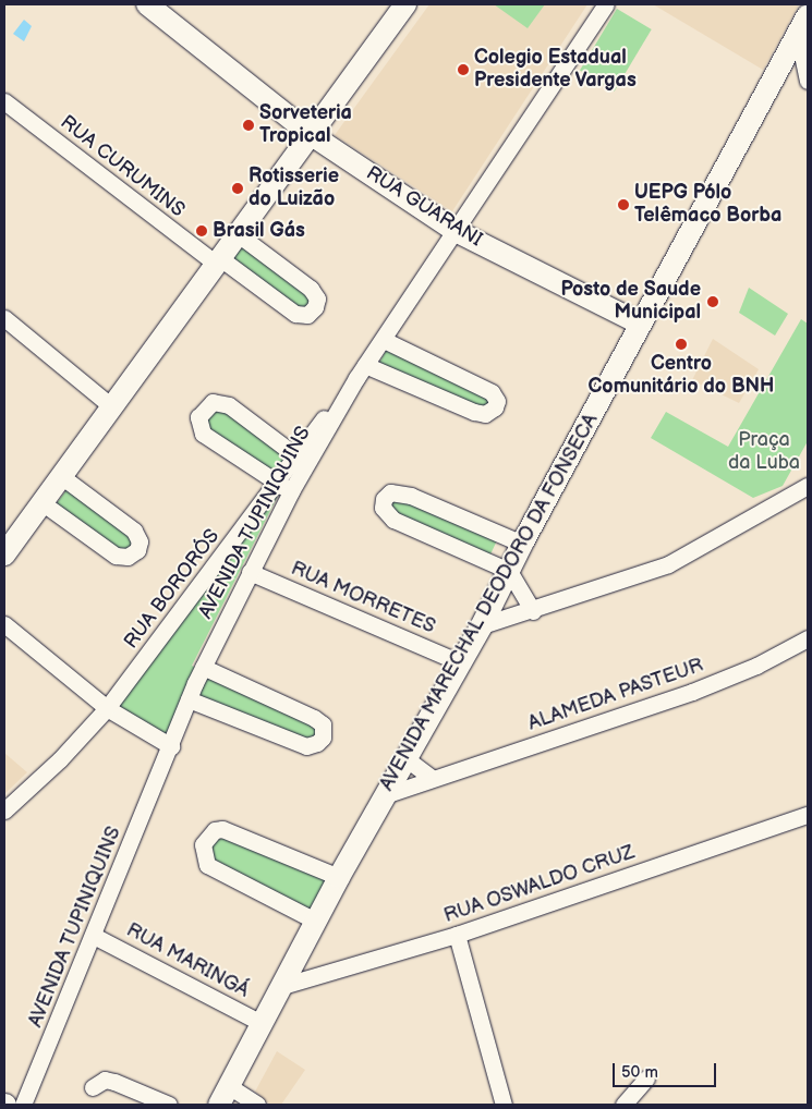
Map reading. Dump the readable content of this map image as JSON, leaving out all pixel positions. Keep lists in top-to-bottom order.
{
  "streets": {
    "street": [
      "RUA CURUMINS",
      "RUA GUARANI",
      "AVENIDA TUPINIQUINS",
      "RUA BORORÓS",
      "RUA MORRETES",
      "AVENIDA MARECHAL DEODORO DA FONSECA",
      "ALAMEDA PASTEUR",
      "RUA OSWALDO CRUZ",
      "RUA MARINGÁ"
    ]
  },
  "crossings": [
    ["RUA GUARANI", "AVENIDA TUPINIQUINS"],
    ["RUA GUARANI", "AVENIDA MARECHAL DEODORO DA FONSECA"],
    ["AVENIDA TUPINIQUINS", "RUA BORORÓS"],
    ["AVENIDA TUPINIQUINS", "RUA MORRETES"],
    ["AVENIDA TUPINIQUINS", "RUA MARINGÁ"],
    ["RUA MORRETES", "AVENIDA MARECHAL DEODORO DA FONSECA"],
    ["AVENIDA MARECHAL DEODORO DA FONSECA", "ALAMEDA PASTEUR"],
    ["AVENIDA MARECHAL DEODORO DA FONSECA", "RUA OSWALDO CRUZ"],
    ["AVENIDA MARECHAL DEODORO DA FONSECA", "RUA MARINGÁ"]
  ],
  "parks": ["Praça da Luba"],
  "places": [
    "Colegio Estadual Presidente Vargas",
    "Sorveteria Tropical",
    "Rotisserie do Luizão",
    "UEPG Pólo Telêmaco Borba",
    "Brasil Gás",
    "Posto de Saude Municipal",
    "Centro Comunitário do BNH"
  ],
  "scale_bar": "50 m"
}
